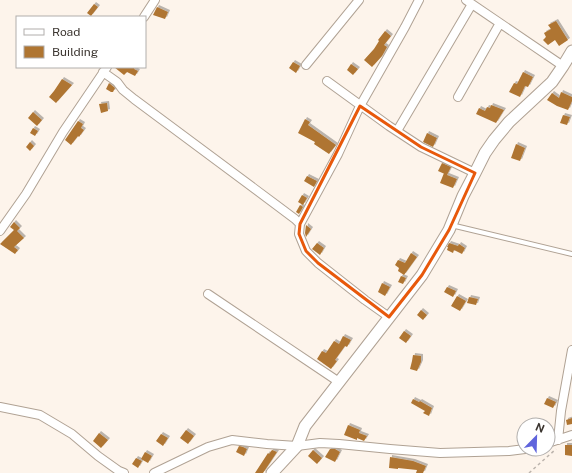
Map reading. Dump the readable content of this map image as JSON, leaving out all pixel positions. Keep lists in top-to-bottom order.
{
  "legend": ["Road", "Building"],
  "north": "top right"
}
